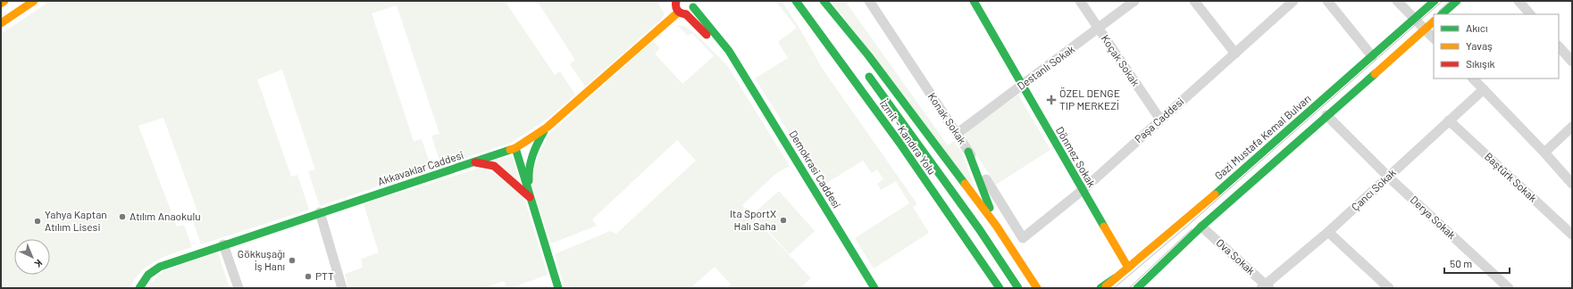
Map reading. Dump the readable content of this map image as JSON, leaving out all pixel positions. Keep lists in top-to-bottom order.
{
  "streets": {
    "main road": [
      "İzmit - Kandıra Yolu",
      "Gazi Mustafa Kemal Bulvarı",
      "Dönmez Sokak",
      "Akkavaklar Caddesi",
      "Demokrasi Caddesi"
    ],
    "street": [
      "Koçak Sokak",
      "Destanlı Sokak",
      "Konak Sokak",
      "Paşa Caddesi",
      "Baştürk Sokak",
      "Çancı Sokak",
      "Derya Sokak",
      "Ova Sokak"
    ]
  },
  "crossings": [
    ["Koçak Sokak", "Destanlı Sokak"],
    ["Koçak Sokak", "Paşa Caddesi"],
    ["Destanlı Sokak", "Konak Sokak"],
    ["Destanlı Sokak", "Dönmez Sokak"],
    ["Konak Sokak", "Paşa Caddesi"],
    ["Paşa Caddesi", "Dönmez Sokak"],
    ["Gazi Mustafa Kemal Bulvarı", "Dönmez Sokak"],
    ["Baştürk Sokak", "Çancı Sokak"],
    ["Çancı Sokak", "Derya Sokak"],
    ["Çancı Sokak", "Ova Sokak"]
  ],
  "places": {
    "health": ["ÖZEL DENGE TIP MERKEZİ"],
    "other": [
      "Atılım Anaokulu",
      "Ita SportX Halı Saha",
      "Yahya Kaptan Atılım Lisesi",
      "Gökkuşağı İş Hanı",
      "PTT"
    ]
  },
  "legend": ["Akıcı", "Yavaş", "Sıkışık"],
  "scale_bar": "50 m",
  "north": "bottom right"
}
